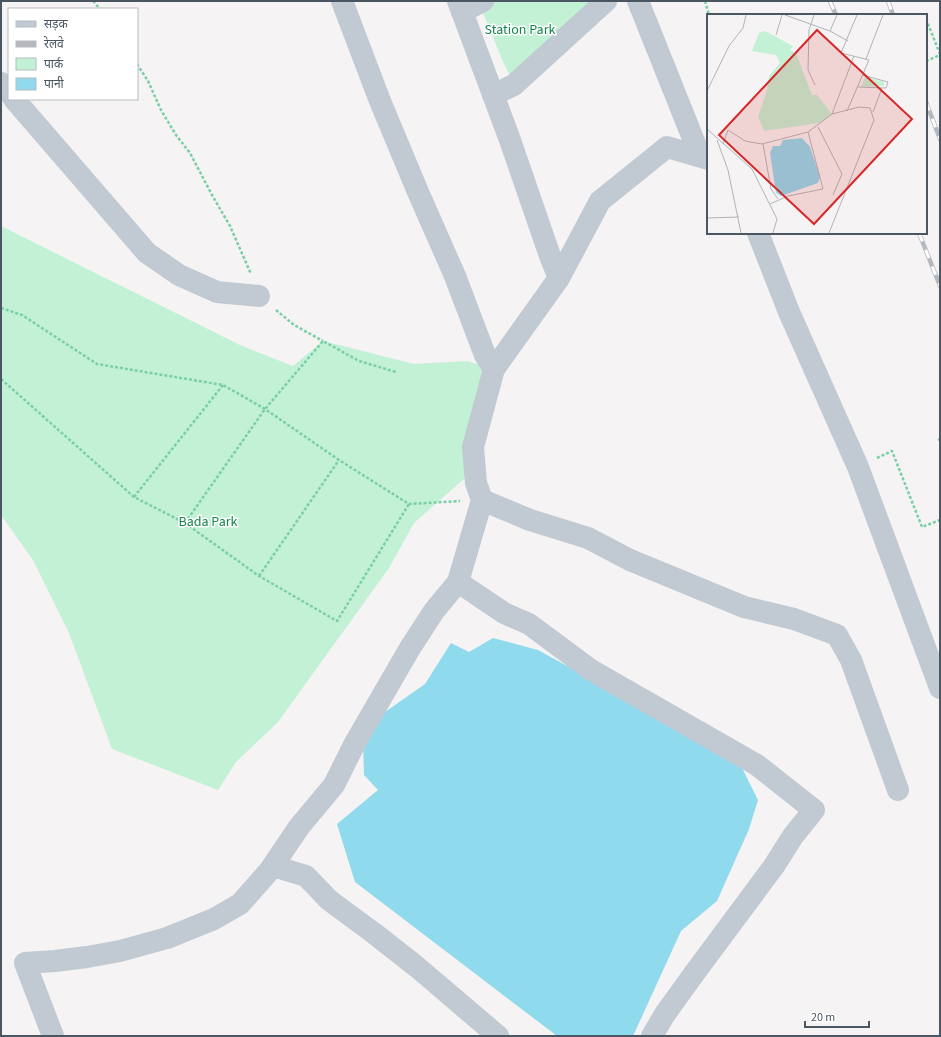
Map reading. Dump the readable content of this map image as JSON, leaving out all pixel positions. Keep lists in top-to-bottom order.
{
  "parks": ["Station Park", "Bada Park"],
  "legend": [
    "सड़क",
    "रेलवे",
    "पार्क",
    "पानी"
  ],
  "scale_bar": "20 m"
}
